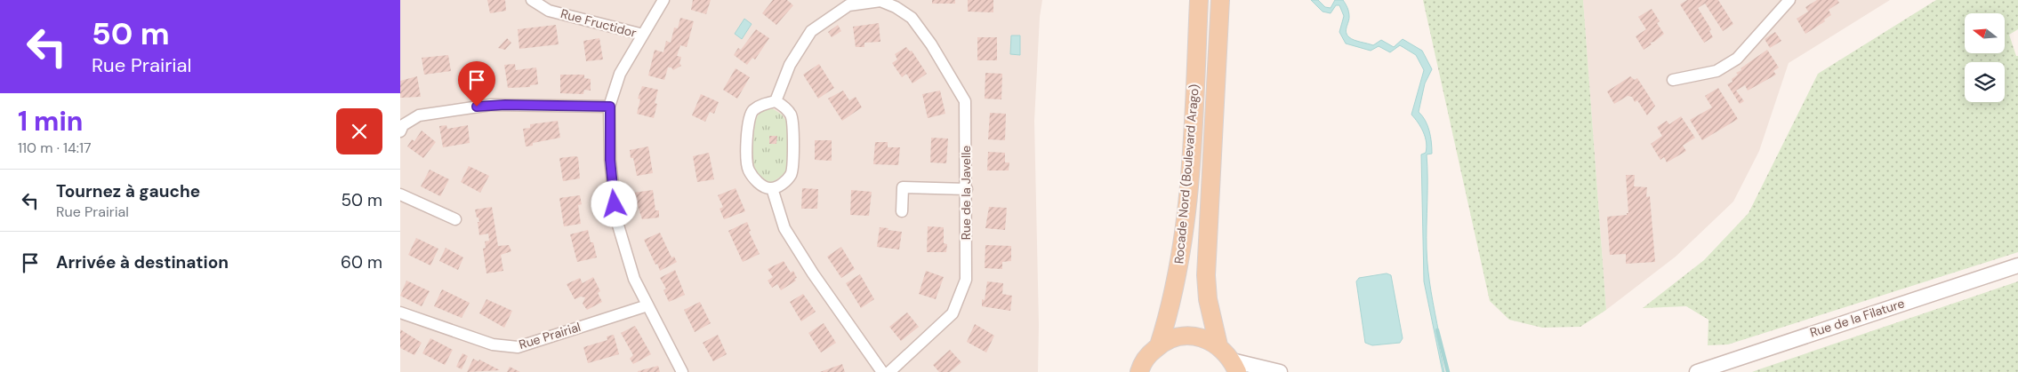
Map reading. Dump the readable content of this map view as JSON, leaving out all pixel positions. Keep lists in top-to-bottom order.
{
  "streets": {
    "main road": ["Rocade Nord (Boulevard Arago)"],
    "street": [
      "Rue Fructidor",
      "Rue de la Javelle",
      "Rue de la Filature",
      "Rue Prairial"
    ]
  },
  "north": "left",
  "page": {
    "turn": ["50 m", "Rue Prairial"],
    "heading": ["1 min", "110 m · 14:17"],
    "list": [
      {
        "name": "Tournez à gauche",
        "note": "Rue Prairial",
        "value": "50 m"
      },
      {
        "name": "Arrivée à destination",
        "value": "60 m"
      }
    ]
  }
}
